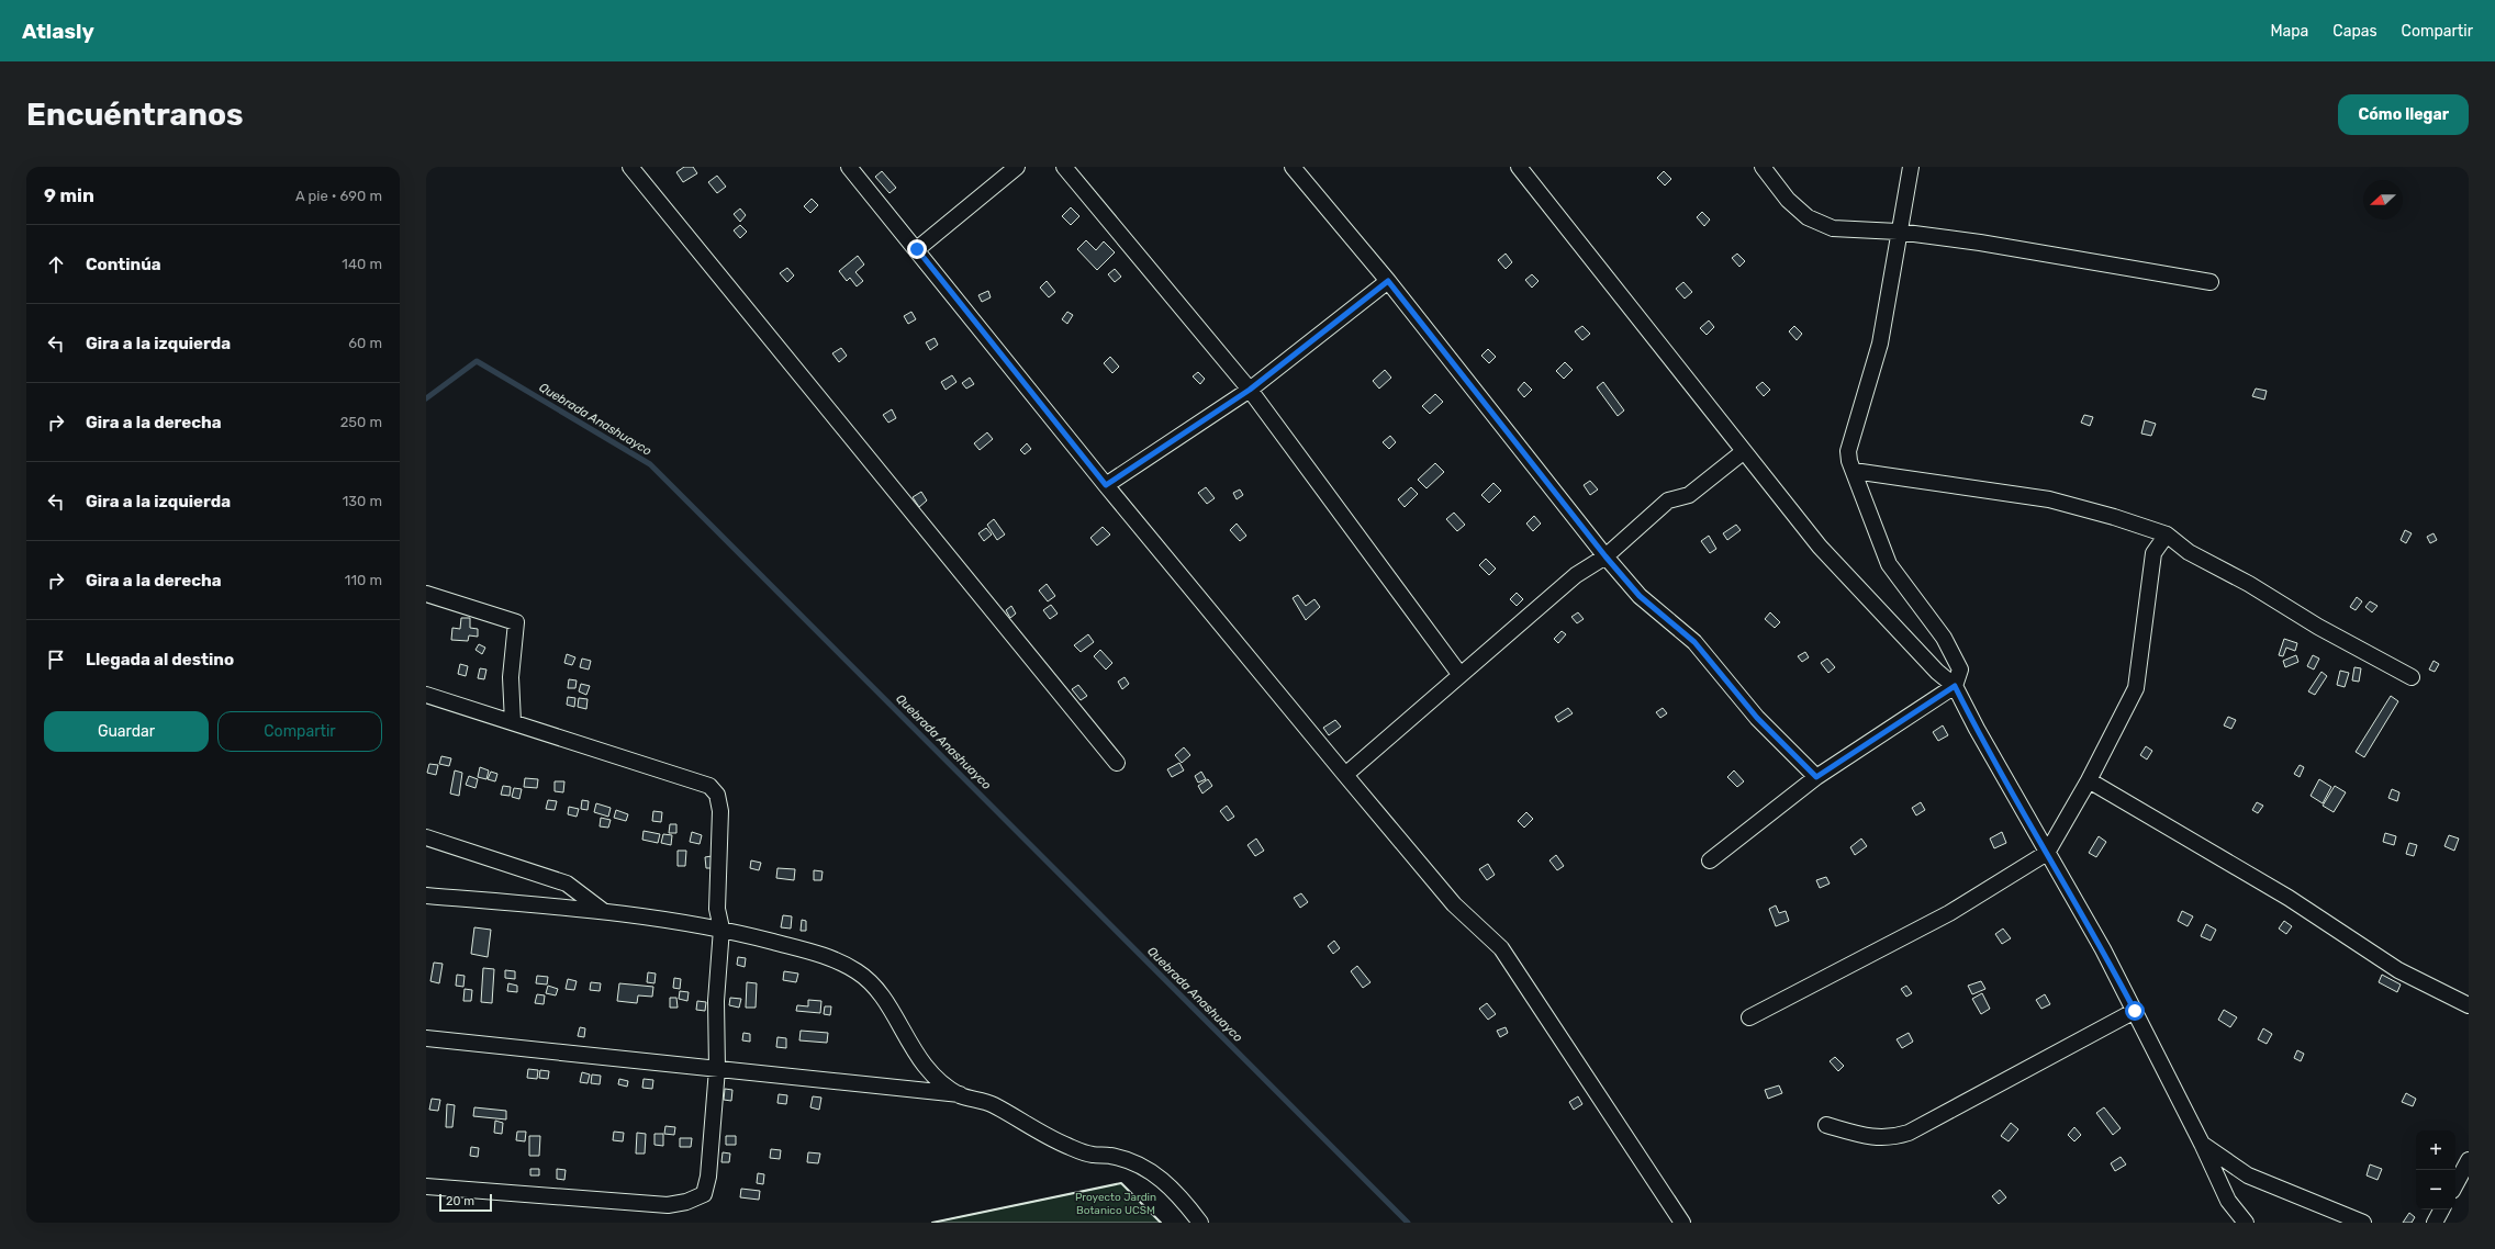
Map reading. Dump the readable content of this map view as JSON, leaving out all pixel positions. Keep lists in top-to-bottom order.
{
  "water": ["Quebrada Anashuayco"],
  "parks": ["Proyecto Jardin Botanico UCSM"],
  "scale_bar": "20 m",
  "north": "left",
  "page": {
    "header": "Atlasly",
    "nav": ["Mapa", "Capas", "Compartir"],
    "buttons": [
      "Cómo llegar",
      ["Guardar", "Compartir"]
    ],
    "title": "Encuéntranos",
    "heading": ["9 min", "A pie · 690 m"],
    "list": [
      ["Continúa", "140 m"],
      ["Gira a la izquierda", "60 m"],
      ["Gira a la derecha", "250 m"],
      ["Gira a la izquierda", "130 m"],
      ["Gira a la derecha", "110 m"],
      "Llegada al destino"
    ],
    "map_buttons": ["+", "−"],
    "scale": "20 m"
  }
}
